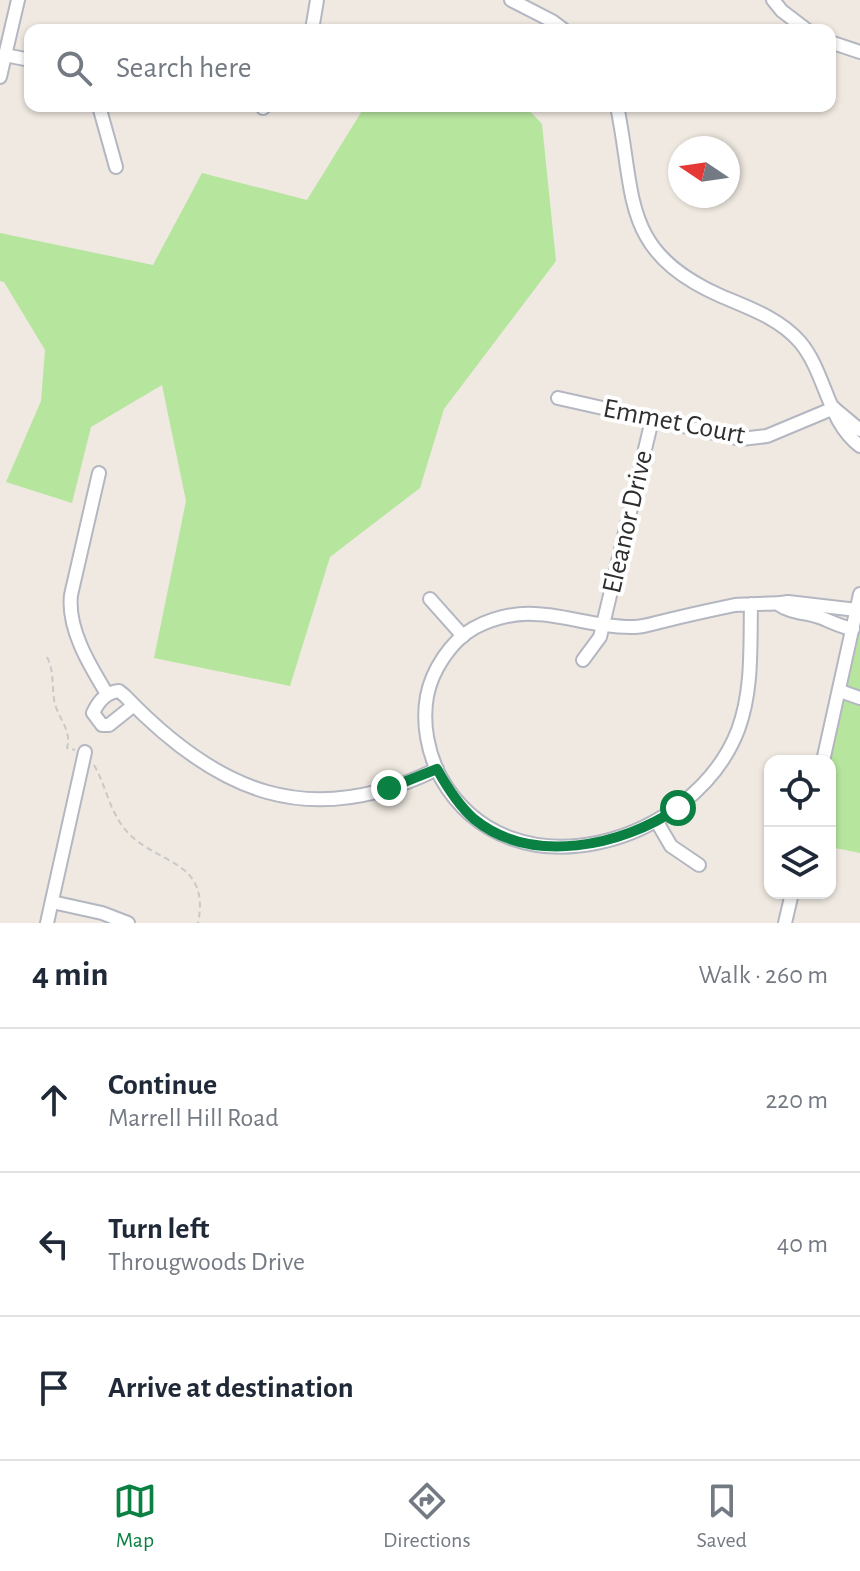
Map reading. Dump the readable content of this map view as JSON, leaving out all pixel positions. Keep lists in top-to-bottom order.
{
  "streets": {
    "street": ["Emmet Court", "Eleanor Drive"]
  },
  "crossings": [
    ["Emmet Court", "Eleanor Drive"]
  ],
  "north": "left",
  "page": {
    "search": "Search here",
    "heading": ["4 min", "Walk · 260 m"],
    "list": [
      ["Continue", "Marrell Hill Road", "220 m"],
      ["Turn left", "Througwoods Drive", "40 m"],
      "Arrive at destination"
    ],
    "nav": ["Map", "Directions", "Saved"]
  }
}
